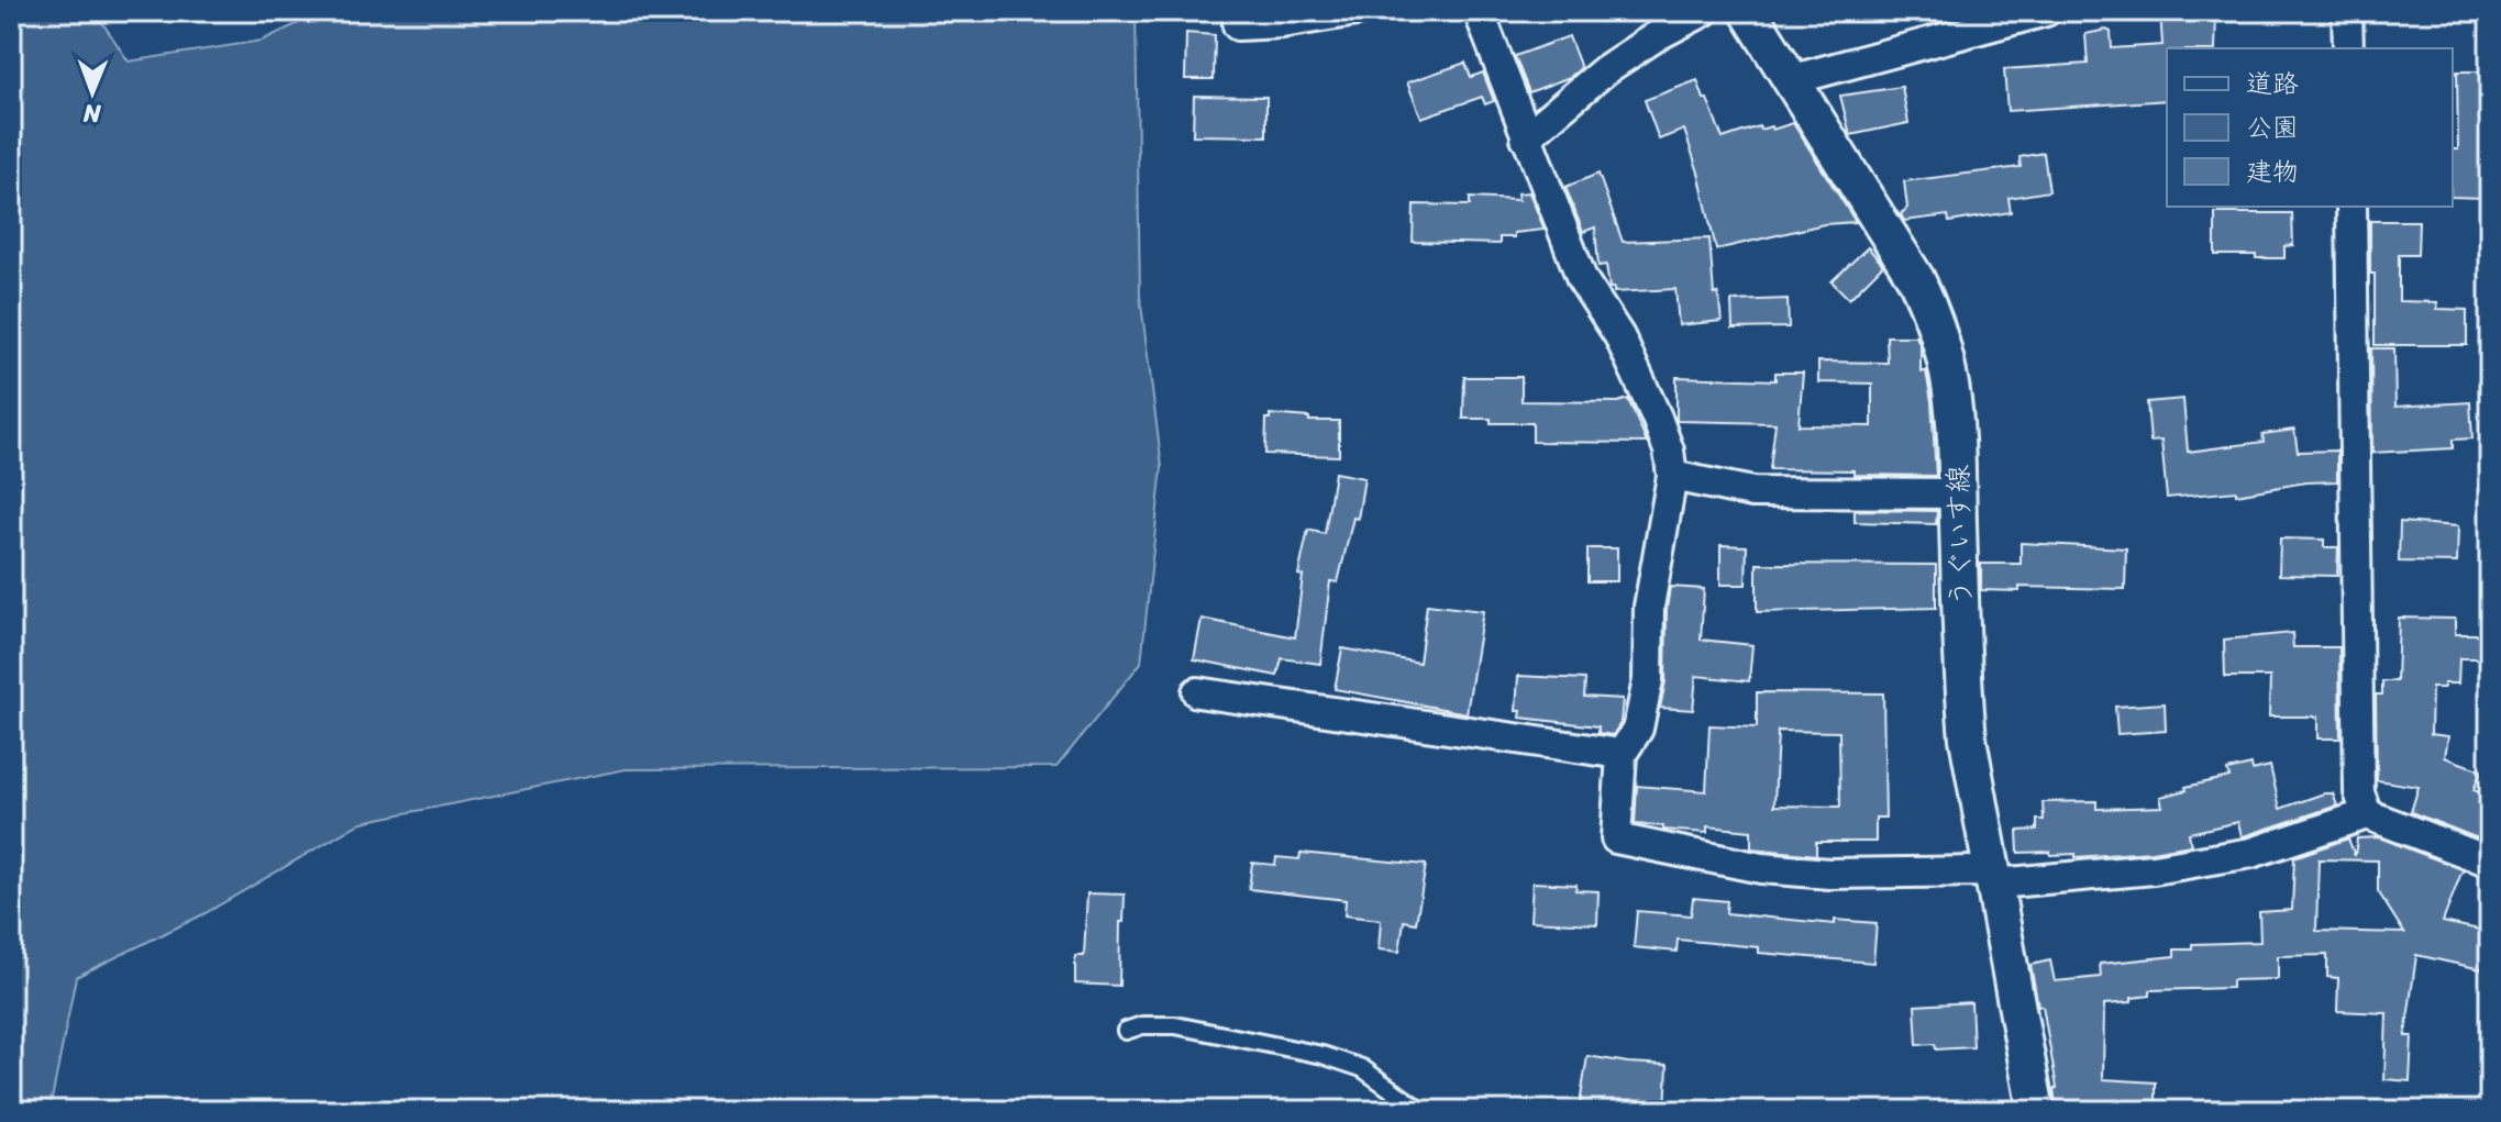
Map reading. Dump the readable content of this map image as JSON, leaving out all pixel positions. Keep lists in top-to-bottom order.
{
  "streets": {
    "street": ["うぐいす線"]
  },
  "legend": ["道路", "公園", "建物"],
  "north": "bottom"
}
